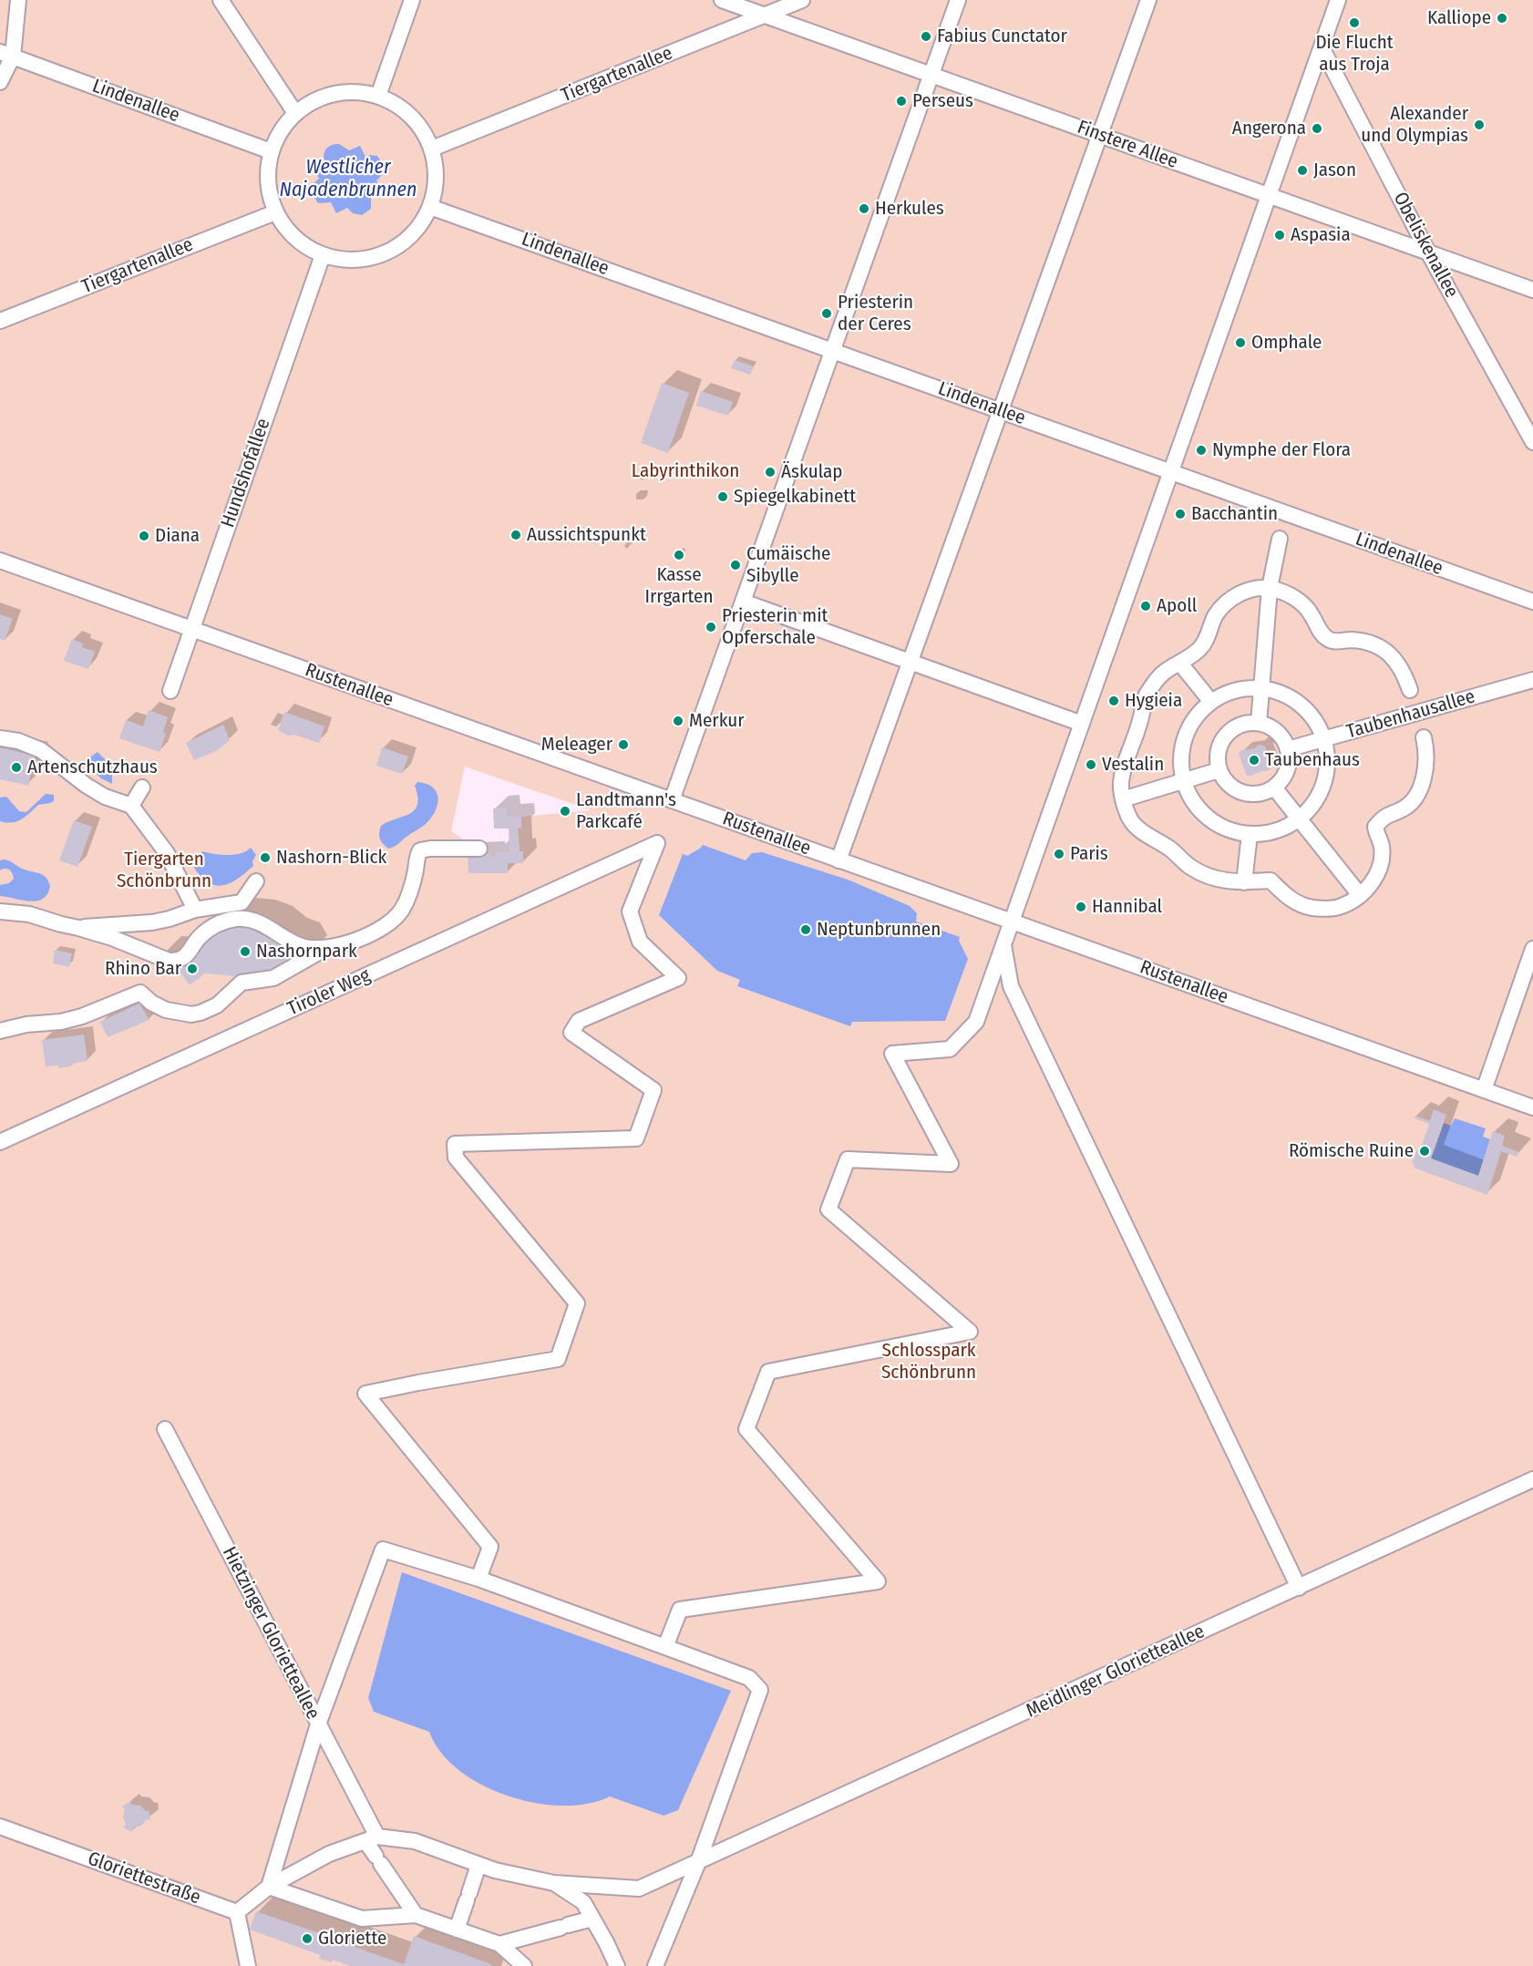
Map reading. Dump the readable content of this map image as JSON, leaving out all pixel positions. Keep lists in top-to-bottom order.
{
  "streets": {
    "street": [
      "Tiergartenallee",
      "Lindenallee",
      "Finstere Allee",
      "Obeliskenallee",
      "Hundshofallee",
      "Rustenallee",
      "Taubenhausallee",
      "Tiroler Weg",
      "Hietzinger Glorietteallee",
      "Meidlinger Glorietteallee",
      "Gloriettestraße"
    ]
  },
  "crossings": [
    ["Tiergartenallee", "Lindenallee"],
    ["Tiergartenallee", "Finstere Allee"],
    ["Tiergartenallee", "Hundshofallee"],
    ["Lindenallee", "Hundshofallee"],
    ["Finstere Allee", "Obeliskenallee"],
    ["Hundshofallee", "Rustenallee"]
  ],
  "water": ["Westlicher Najadenbrunnen"],
  "parks": ["Labyrinthikon", "Tiergarten Schönbrunn", "Schlosspark Schönbrunn"],
  "places": [
    "Kalliope",
    "Die Flucht aus Troja",
    "Fabius Cunctator",
    "Perseus",
    "Alexander und Olympias",
    "Angerona",
    "Jason",
    "Herkules",
    "Aspasia",
    "Priesterin der Ceres",
    "Omphale",
    "Nymphe der Flora",
    "Äskulap",
    "Spiegelkabinett",
    "Bacchantin",
    "Aussichtspunkt",
    "Diana",
    "Kasse Irrgarten",
    "Cumäische Sibylle",
    "Apoll",
    "Priesterin mit Opferschale",
    "Hygieia",
    "Merkur",
    "Meleager",
    "Taubenhaus",
    "Vestalin",
    "Artenschutzhaus",
    "Landtmann's Parkcafé",
    "Paris",
    "Nashorn-Blick",
    "Hannibal",
    "Neptunbrunnen",
    "Nashornpark",
    "Rhino Bar",
    "Römische Ruine",
    "Gloriette"
  ]
}
